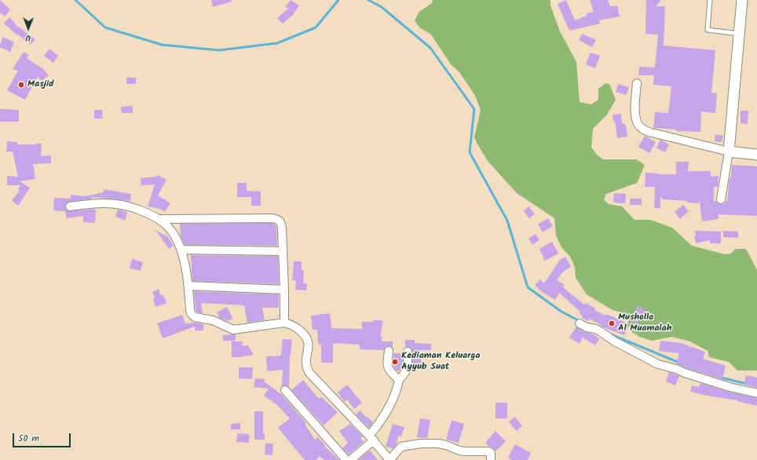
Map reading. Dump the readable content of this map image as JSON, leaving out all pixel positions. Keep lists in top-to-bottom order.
{
  "places": ["Masjid", "Musholla Al Muamalah", "Kediaman Keluarga Ayyub Suat"],
  "scale_bar": "50 m",
  "north": "bottom"
}
